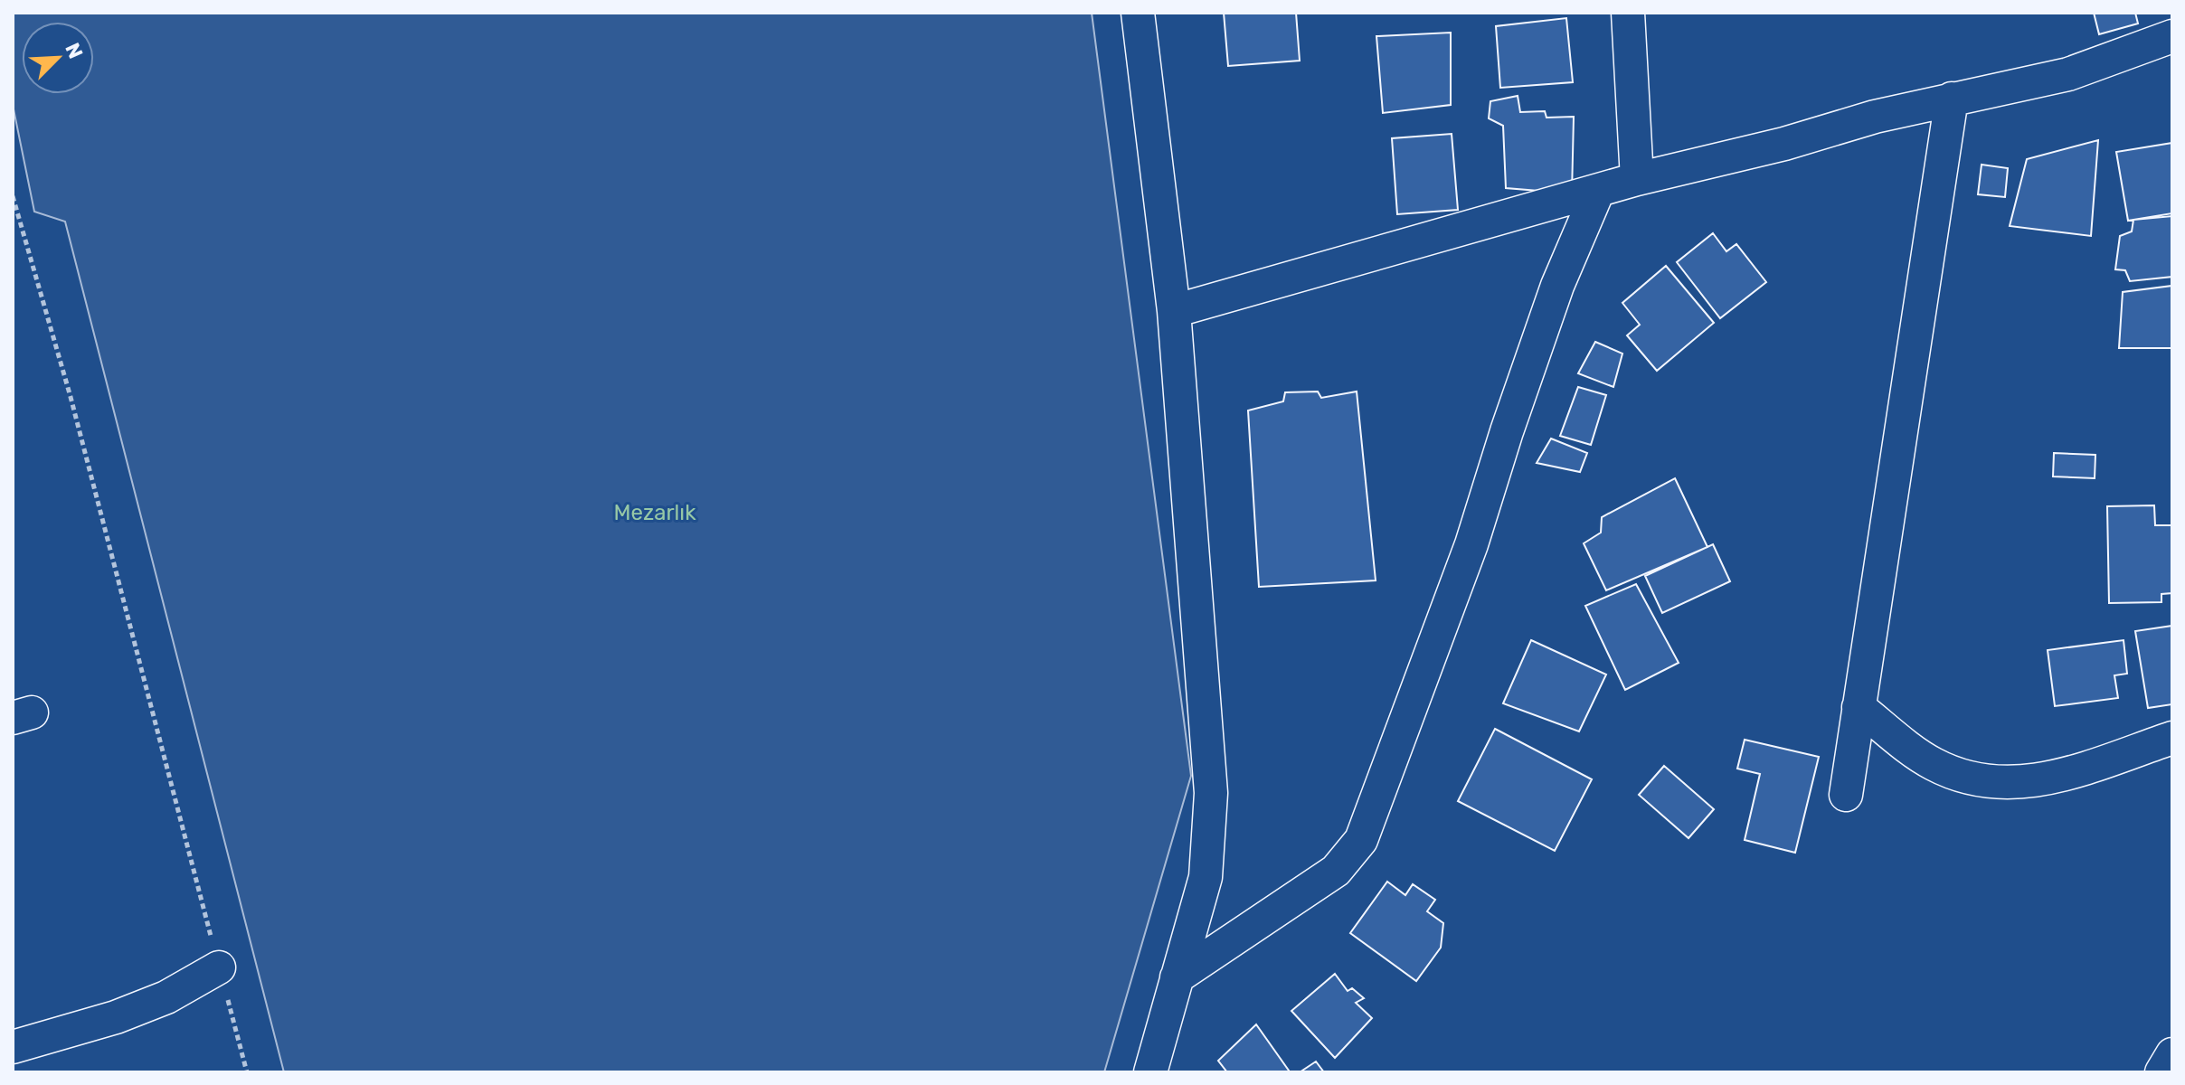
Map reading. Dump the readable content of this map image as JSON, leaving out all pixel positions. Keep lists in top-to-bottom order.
{
  "parks": ["Mezarlık"],
  "north": "top right"
}
